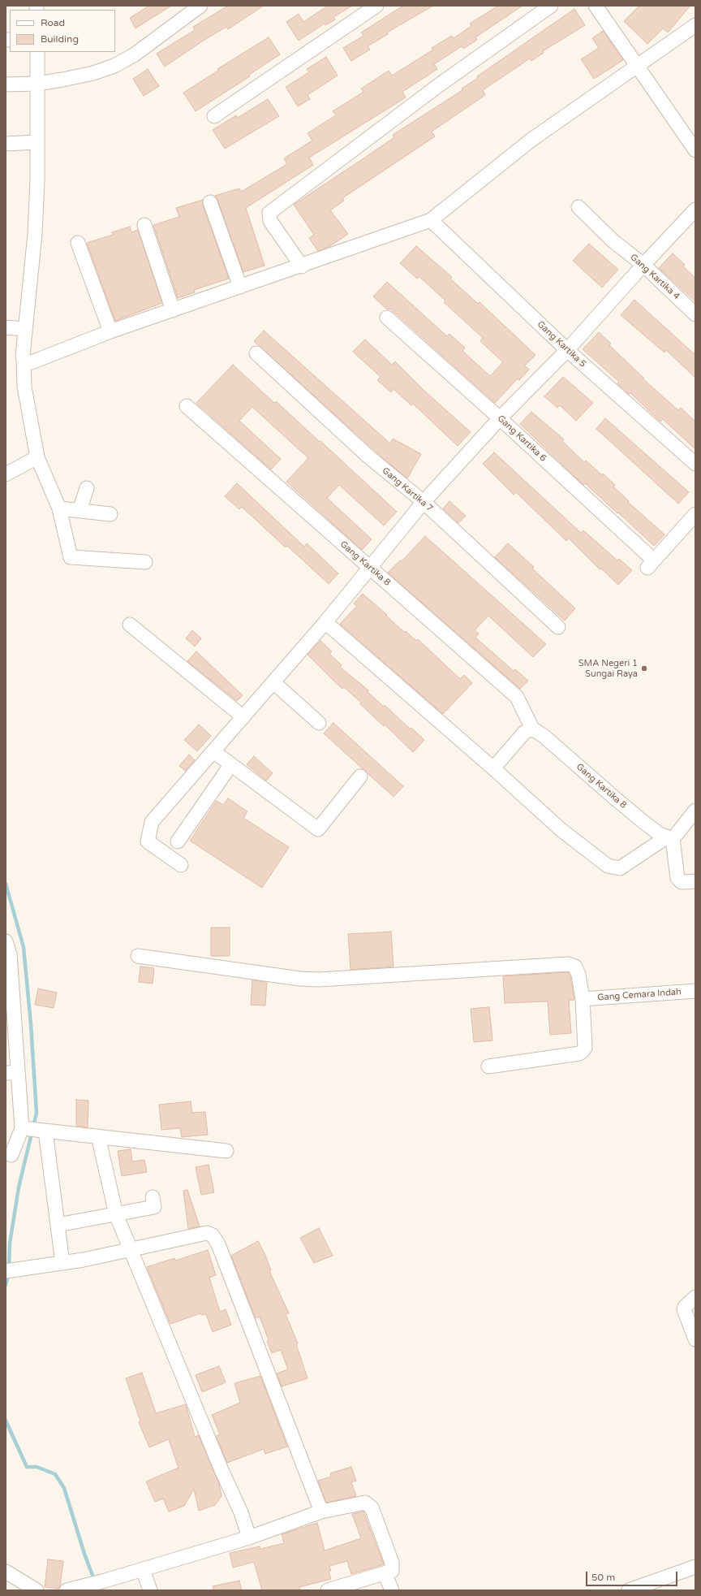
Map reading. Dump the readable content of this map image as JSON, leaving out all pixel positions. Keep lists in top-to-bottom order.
{
  "streets": {
    "street": [
      "Gang Kartika 4",
      "Gang Kartika 5",
      "Gang Kartika 6",
      "Gang Kartika 7",
      "Gang Kartika 8",
      "Gang Cemara Indah"
    ]
  },
  "places": ["SMA Negeri 1 Sungai Raya"],
  "legend": ["Road", "Building"],
  "scale_bar": "50 m"
}
